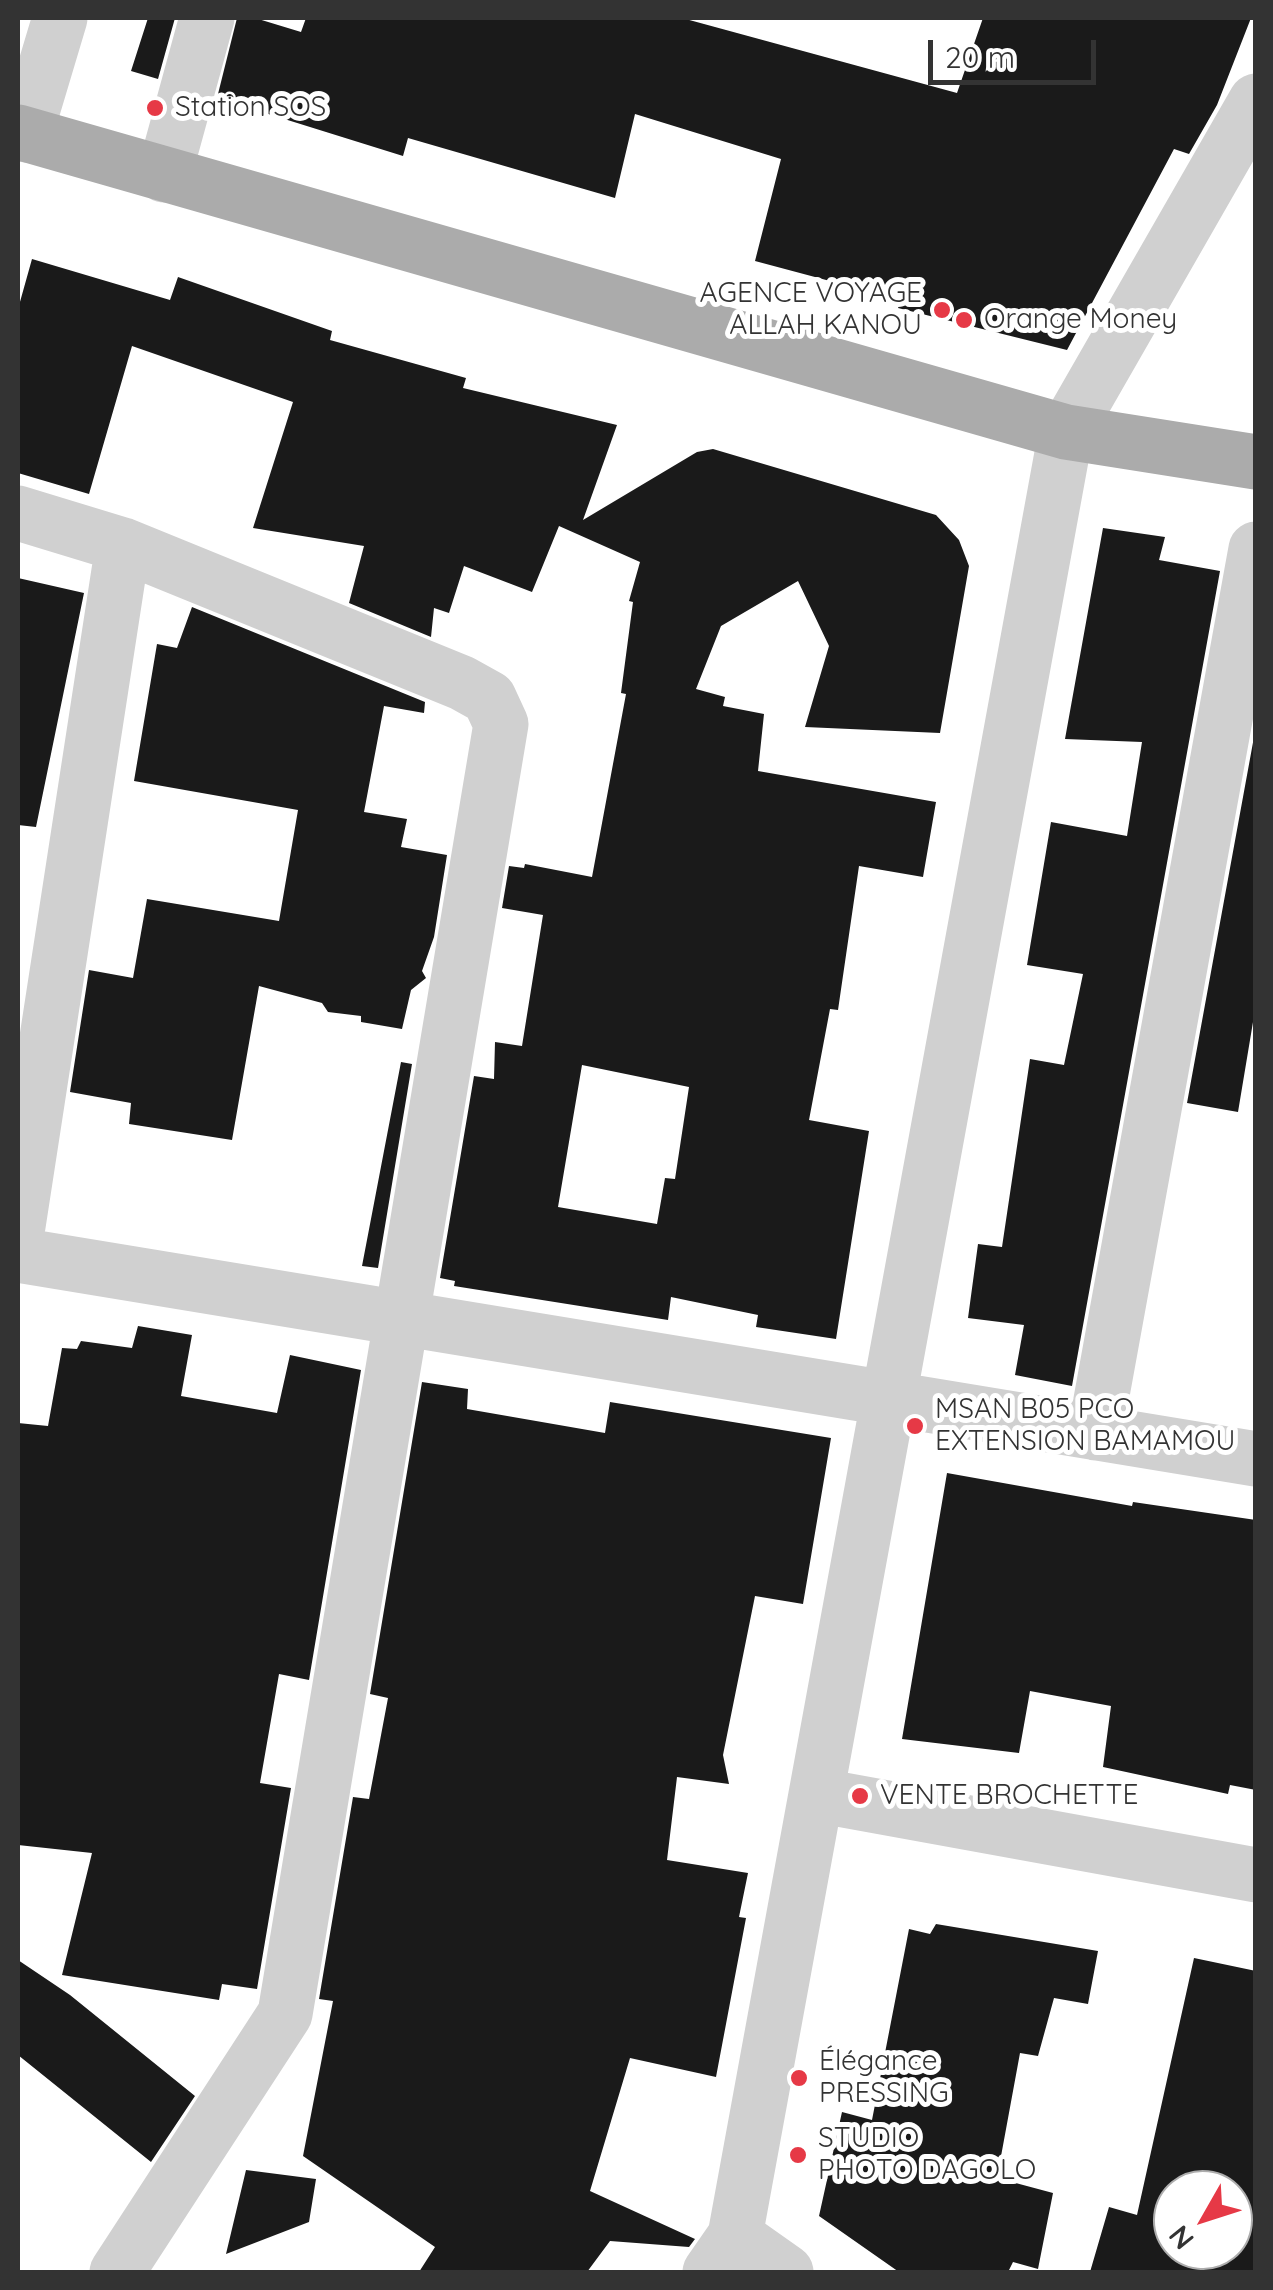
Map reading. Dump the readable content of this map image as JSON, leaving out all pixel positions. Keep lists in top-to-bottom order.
{
  "places": [
    "Station SOS",
    "AGENCE VOYAGE ALLAH KANOU",
    "Orange Money",
    "MSAN B05 PCO EXTENSION BAMAMOU",
    "VENTE BROCHETTE",
    "Élégance PRESSING",
    "STUDIO PHOTO DAGOLO"
  ],
  "scale_bar": "20 m",
  "north": "bottom left"
}
